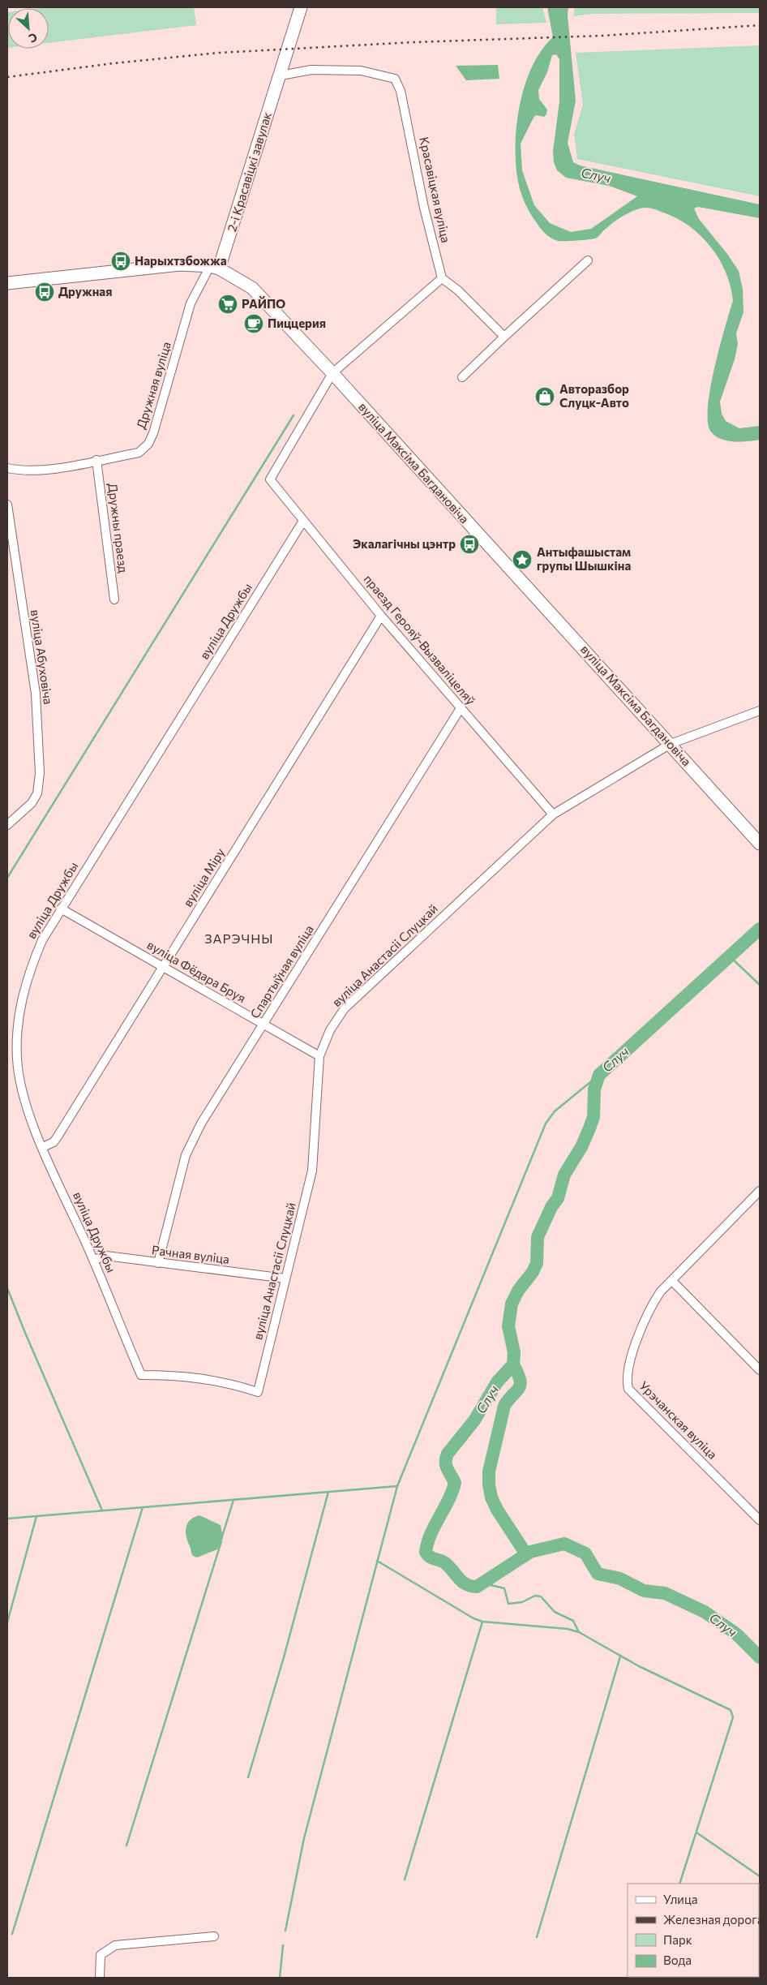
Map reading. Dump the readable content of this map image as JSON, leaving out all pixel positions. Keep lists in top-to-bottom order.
{
  "streets": {
    "main road": ["2-і Красавіцкі завулак", "вуліца Максіма Багдановіча"],
    "street": [
      "Красавіцкая вуліца",
      "Дружная вуліца",
      "Дружны праезд",
      "вуліца Дружбы",
      "праезд Герояў-Вызваліцеляў",
      "вуліца Абуховіча",
      "вуліца Міру",
      "вуліца Анастасіі Слуцкай",
      "вуліца Фёдара Бруя",
      "Спартыўная вуліца",
      "Рачная вуліца",
      "Урэчанская вуліца"
    ]
  },
  "crossings": [
    ["2-і Красавіцкі завулак", "Красавіцкая вуліца"],
    ["2-і Красавіцкі завулак", "Дружная вуліца"],
    ["2-і Красавіцкі завулак", "вуліца Максіма Багдановіча"],
    ["Дружная вуліца", "вуліца Максіма Багдановіча"],
    ["Дружная вуліца", "Дружны праезд"],
    ["вуліца Максіма Багдановіча", "праезд Герояў-Вызваліцеляў"],
    ["вуліца Максіма Багдановіча", "вуліца Анастасіі Слуцкай"],
    ["вуліца Дружбы", "праезд Герояў-Вызваліцеляў"],
    ["вуліца Дружбы", "вуліца Міру"],
    ["вуліца Дружбы", "вуліца Анастасіі Слуцкай"],
    ["вуліца Дружбы", "вуліца Фёдара Бруя"],
    ["вуліца Дружбы", "Рачная вуліца"],
    ["праезд Герояў-Вызваліцеляў", "вуліца Міру"],
    ["праезд Герояў-Вызваліцеляў", "вуліца Анастасіі Слуцкай"],
    ["праезд Герояў-Вызваліцеляў", "Спартыўная вуліца"],
    ["вуліца Міру", "вуліца Фёдара Бруя"],
    ["вуліца Анастасіі Слуцкай", "вуліца Фёдара Бруя"],
    ["вуліца Анастасіі Слуцкай", "Рачная вуліца"],
    ["вуліца Фёдара Бруя", "Спартыўная вуліца"],
    ["Спартыўная вуліца", "Рачная вуліца"]
  ],
  "districts": ["ЗАРЭЧНЫ"],
  "water": ["Случ"],
  "places": {
    "bus stop": ["Нарыхтзбожжа", "Дружная", "Экалагічны цэнтр"],
    "supermarket": ["РАЙПО"],
    "cafe": ["Пиццерия"],
    "shop": ["Авторазбор Слуцк-Авто"],
    "place": ["Антыфашыстам групы Шышкіна"]
  },
  "legend": [
    "Улица",
    "Железная дорога",
    "Парк",
    "Вода"
  ],
  "north": "bottom right"
}
